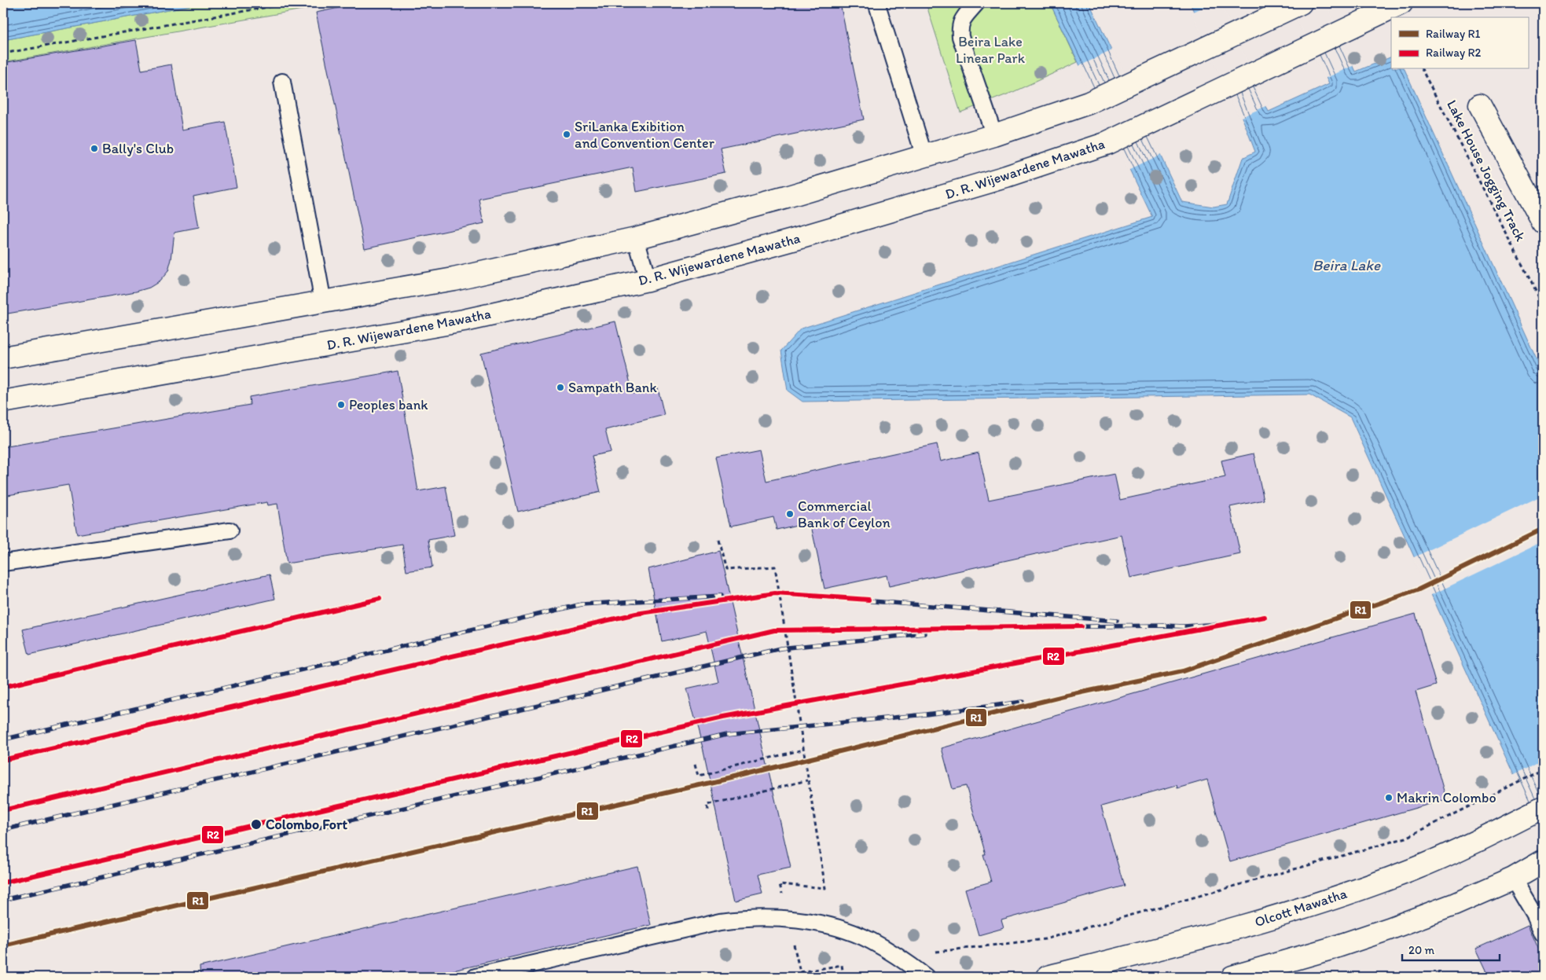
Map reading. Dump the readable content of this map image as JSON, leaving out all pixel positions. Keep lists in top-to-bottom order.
{
  "streets": {
    "main road": ["D. R. Wijewardene Mawatha", "Olcott Mawatha"],
    "path": ["Lake House Jogging Track"]
  },
  "water": ["Beira Lake"],
  "parks": ["Beira Lake Linear Park"],
  "places": [
    "SriLanka Exibition and Convention Center",
    "Bally's Club",
    "Sampath Bank",
    "Peoples bank",
    "Commercial Bank of Ceylon",
    "Makrin Colombo",
    "Colombo Fort"
  ],
  "lines": ["rail line R1", "rail line R2"],
  "legend": ["Railway R1", "Railway R2"],
  "scale_bar": "20 m"
}
